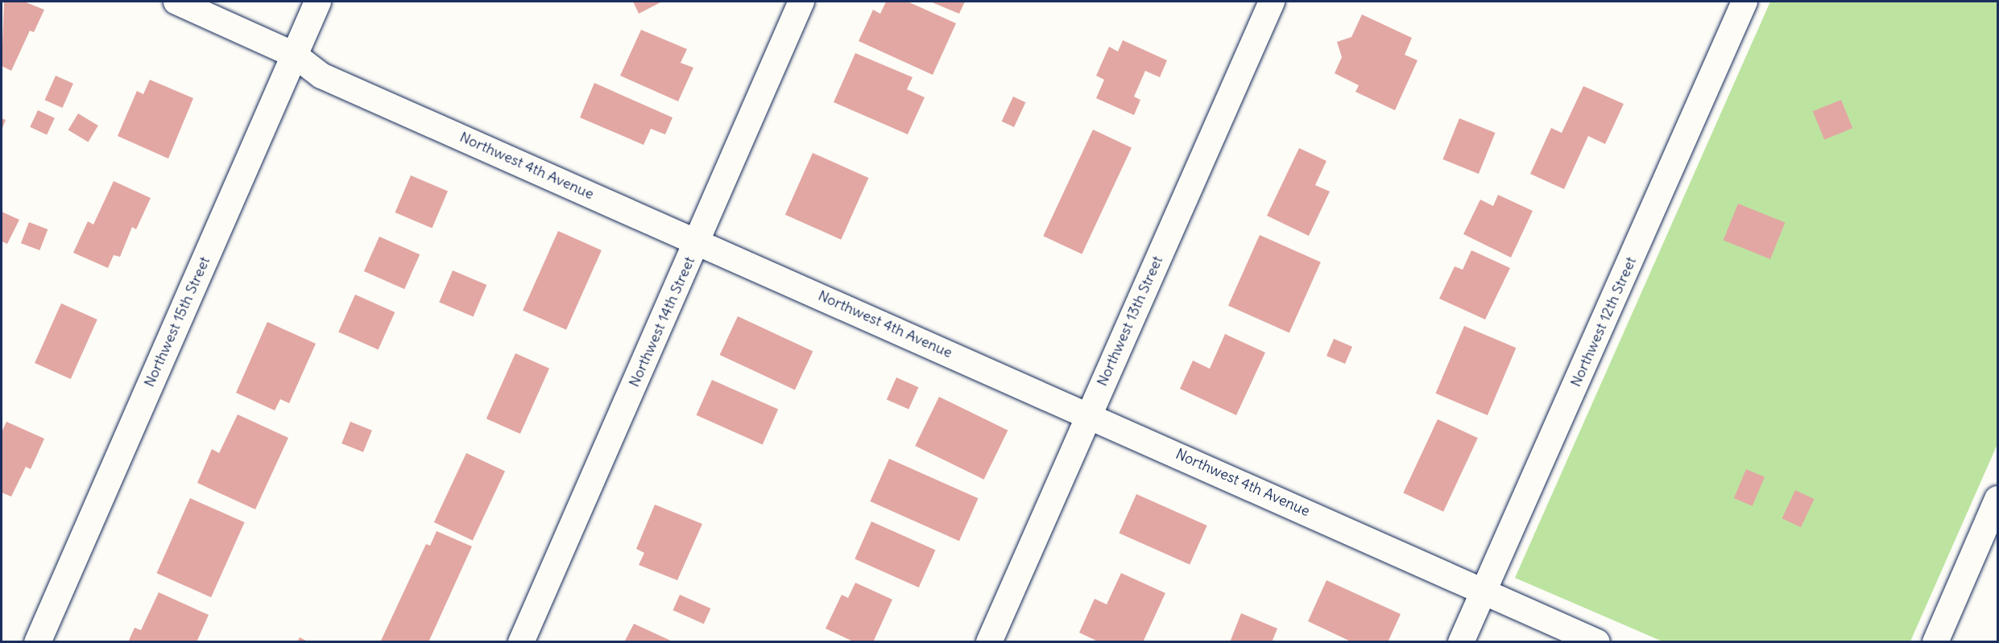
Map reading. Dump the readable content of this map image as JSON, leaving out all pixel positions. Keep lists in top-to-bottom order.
{
  "streets": {
    "street": [
      "Northwest 4th Avenue",
      "Northwest 13th Street",
      "Northwest 15th Street",
      "Northwest 14th Street",
      "Northwest 12th Street"
    ]
  },
  "crossings": [
    ["Northwest 4th Avenue", "Northwest 13th Street"],
    ["Northwest 4th Avenue", "Northwest 15th Street"],
    ["Northwest 4th Avenue", "Northwest 14th Street"],
    ["Northwest 4th Avenue", "Northwest 12th Street"]
  ]
}
